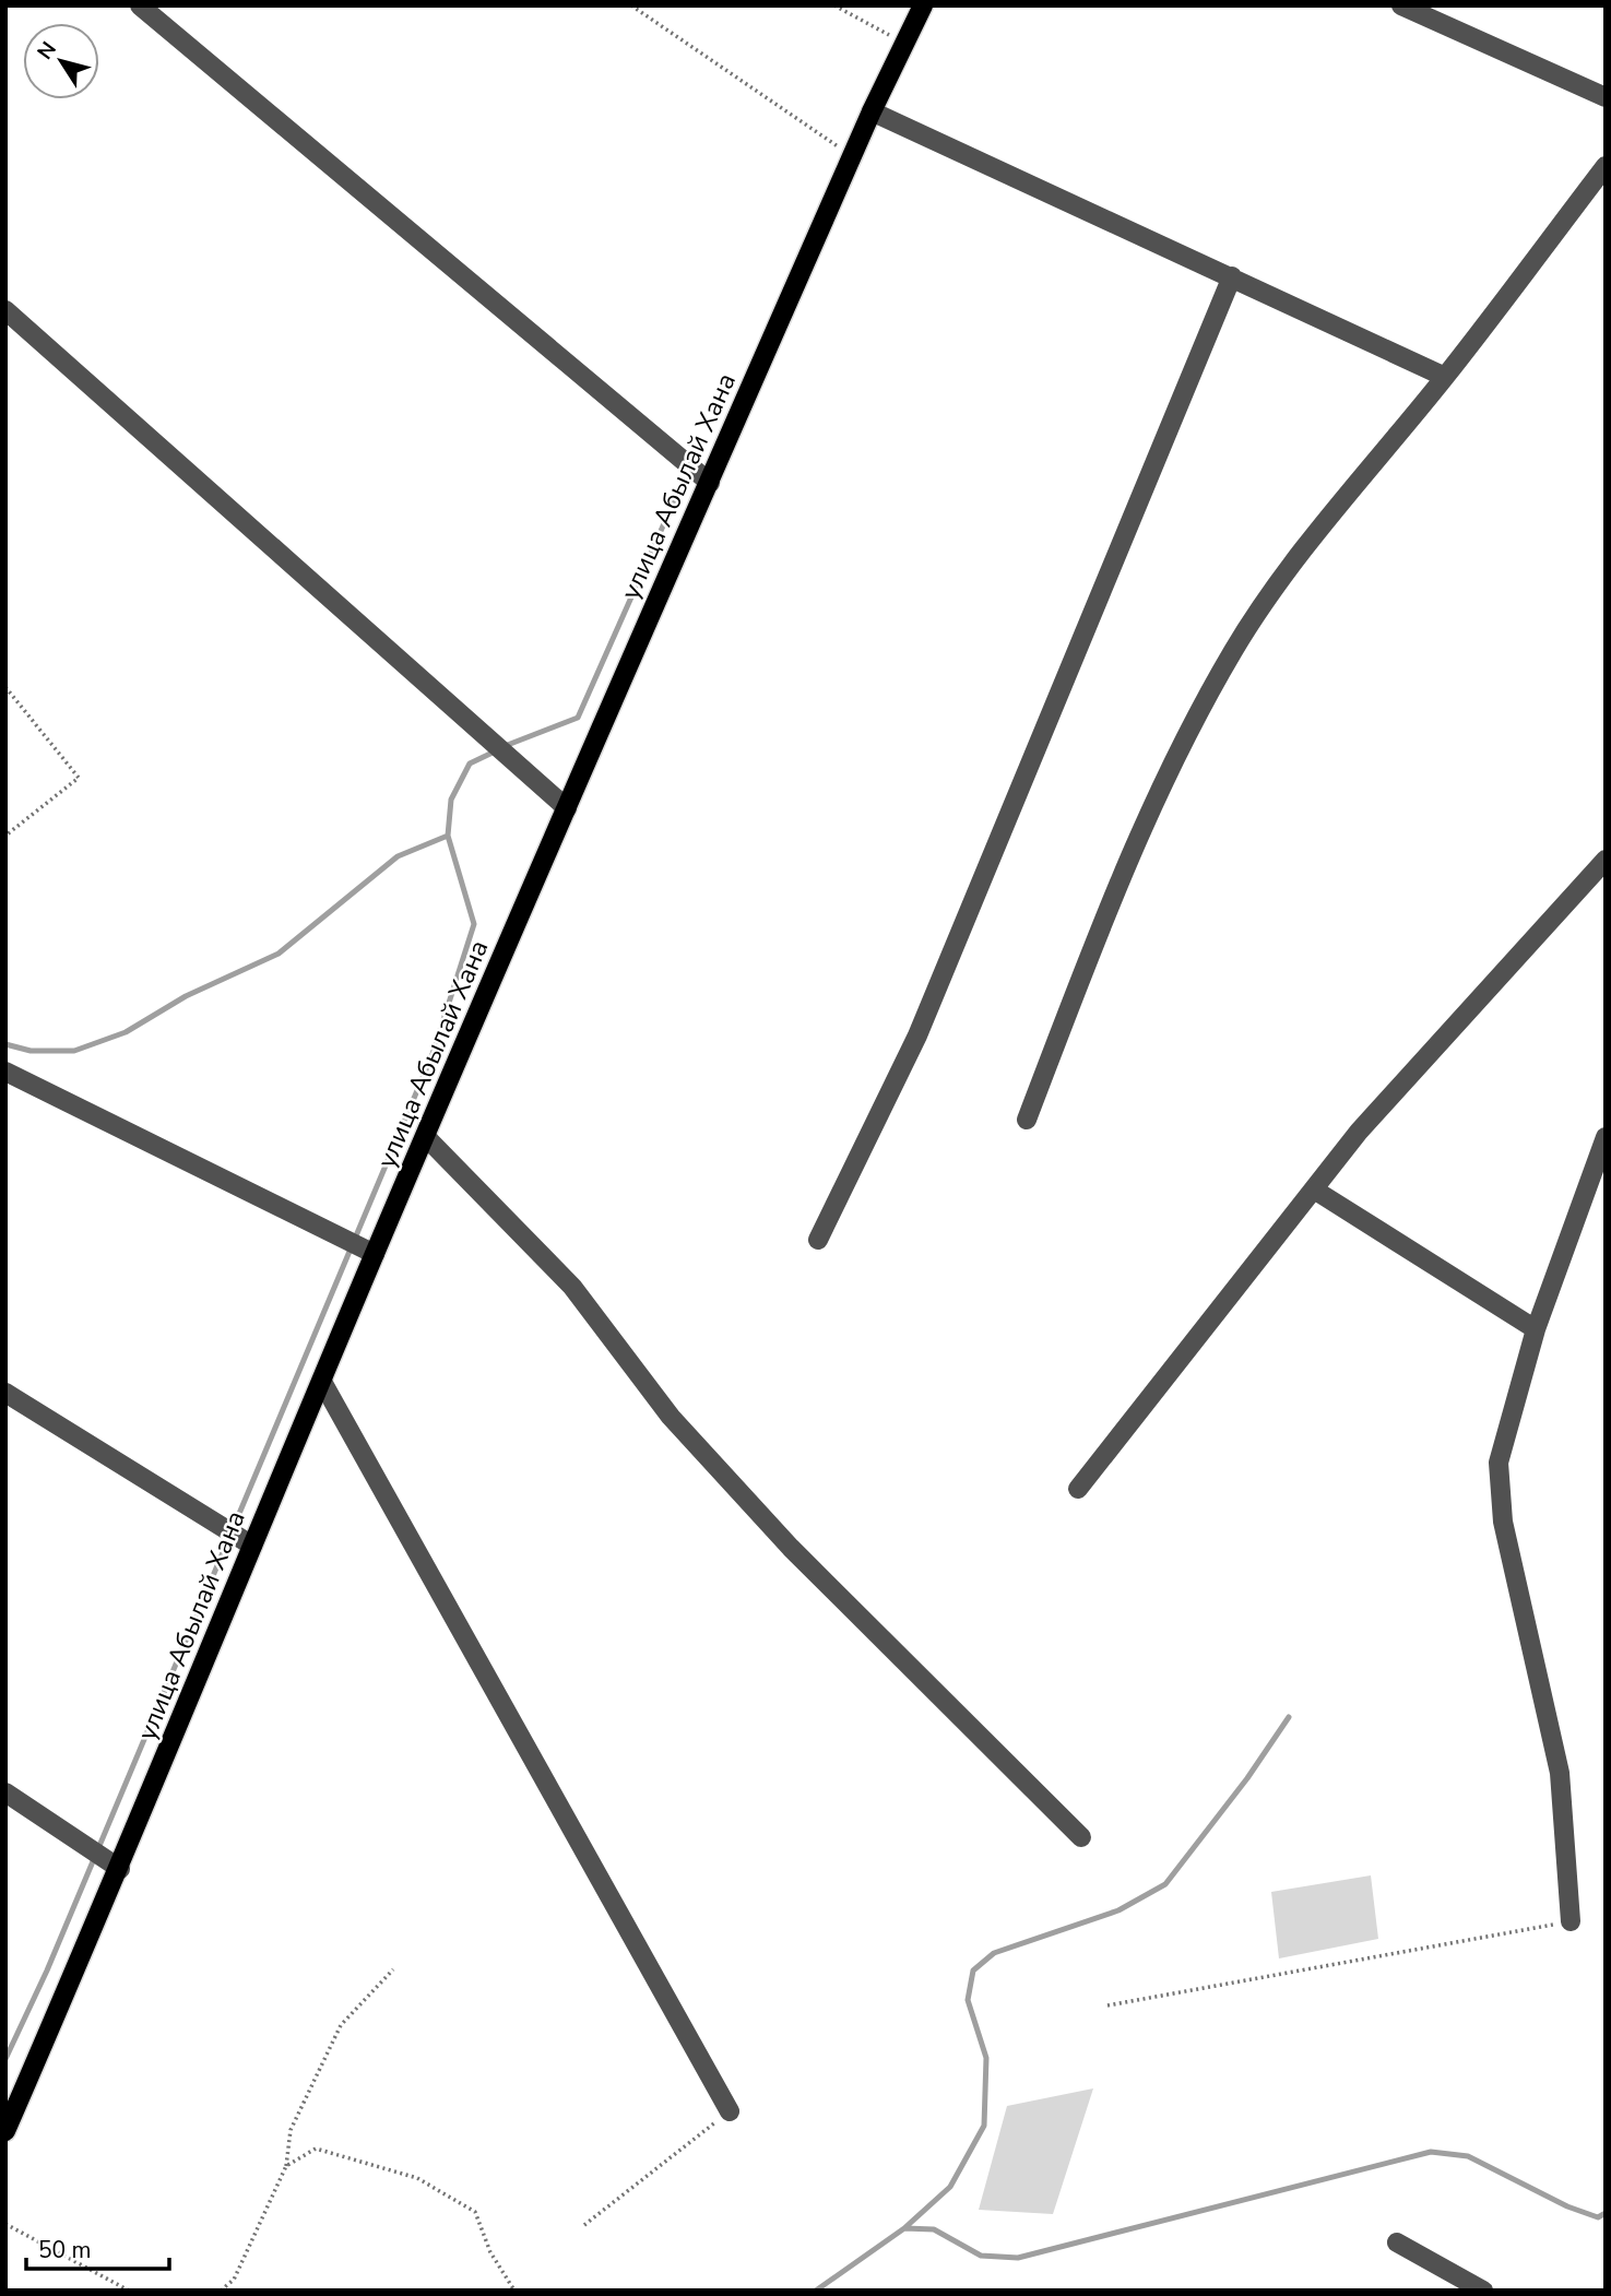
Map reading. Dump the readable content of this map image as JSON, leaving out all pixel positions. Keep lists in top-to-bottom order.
{
  "streets": {
    "main road": ["улица Абылай Хана"]
  },
  "scale_bar": "50 m",
  "north": "top left"
}
